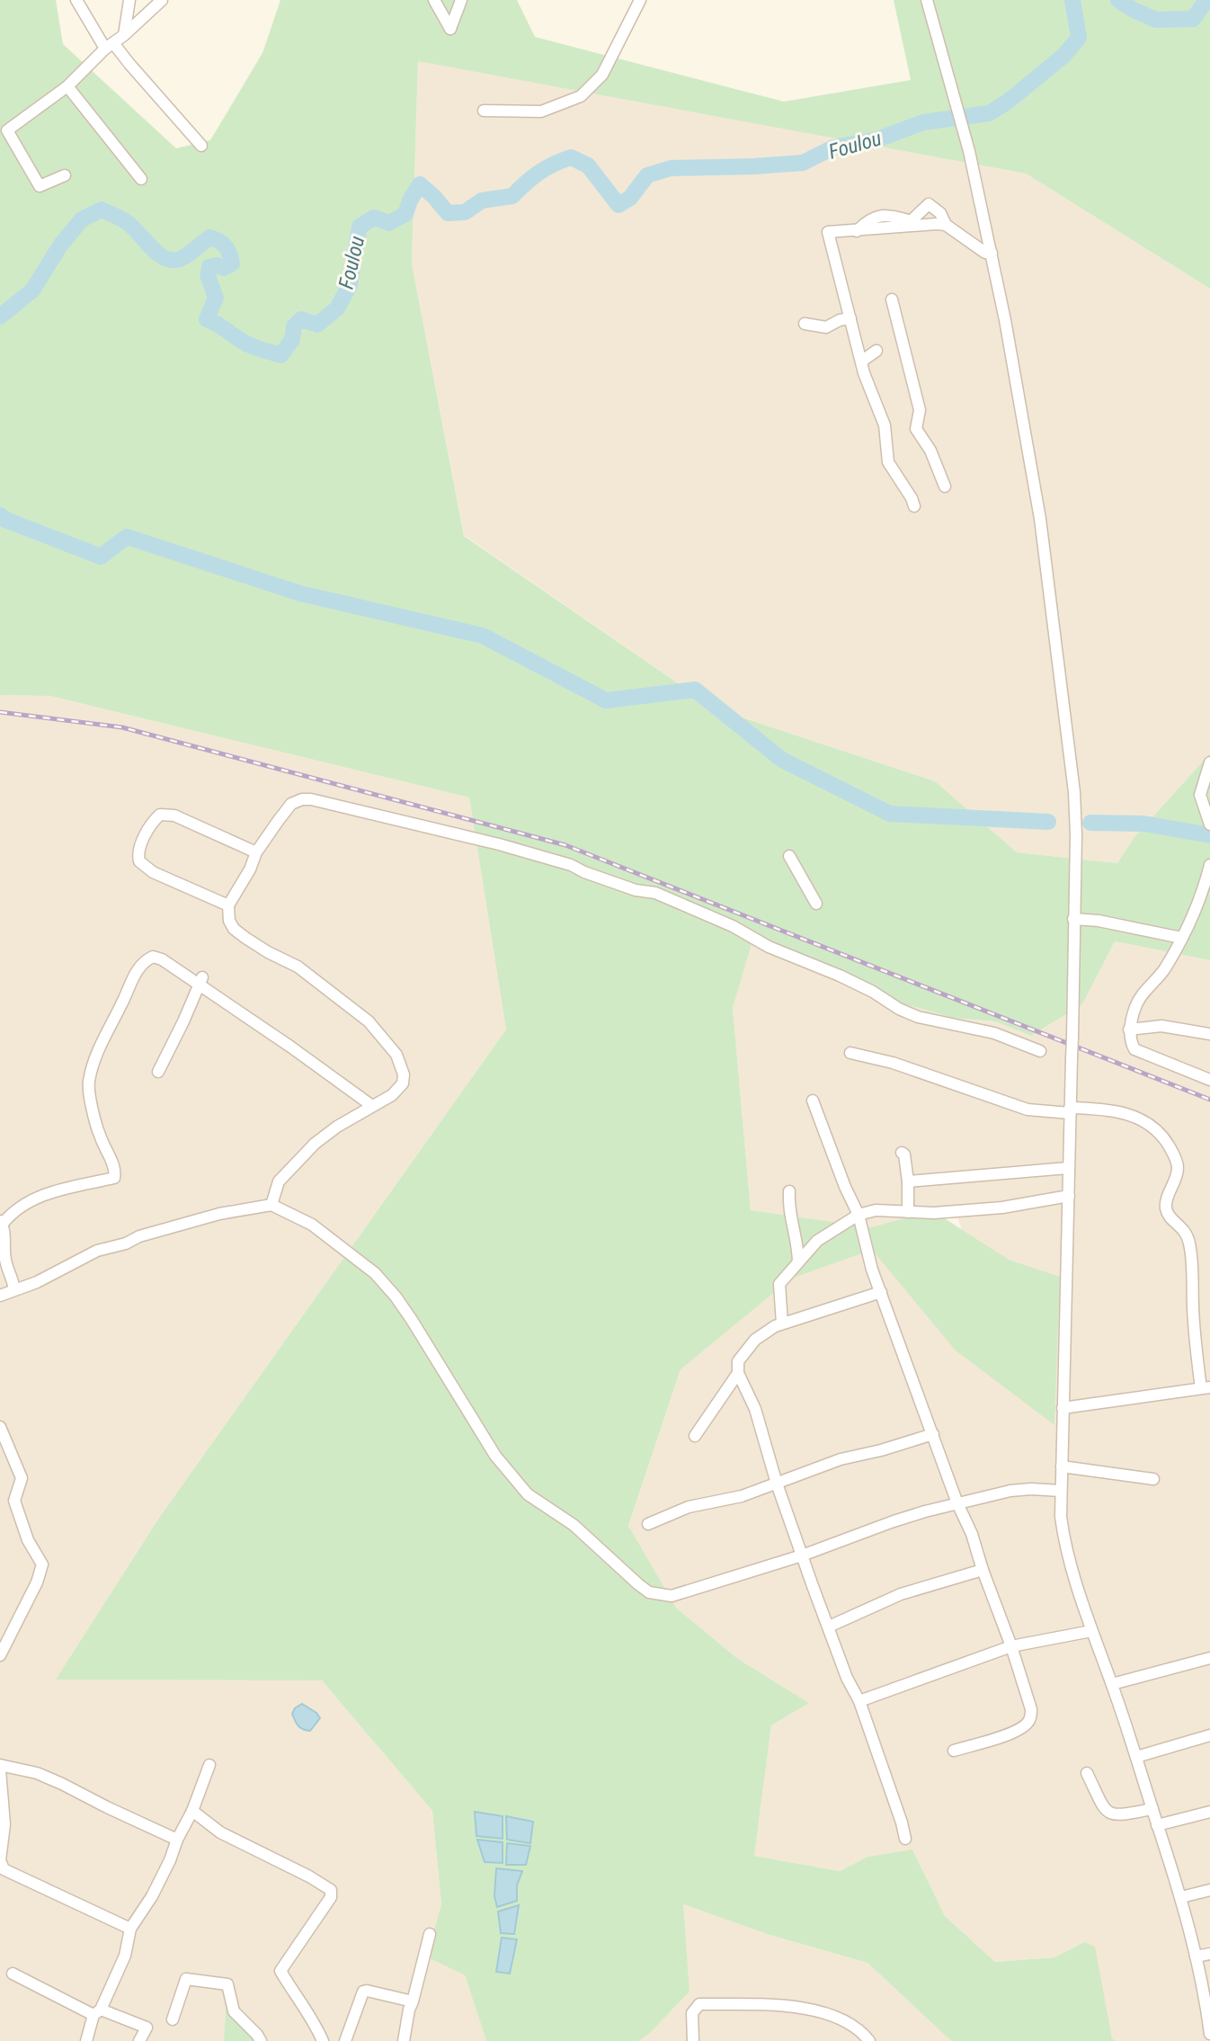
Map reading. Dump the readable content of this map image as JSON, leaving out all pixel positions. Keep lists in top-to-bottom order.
{
  "water": ["Foulou"]
}
